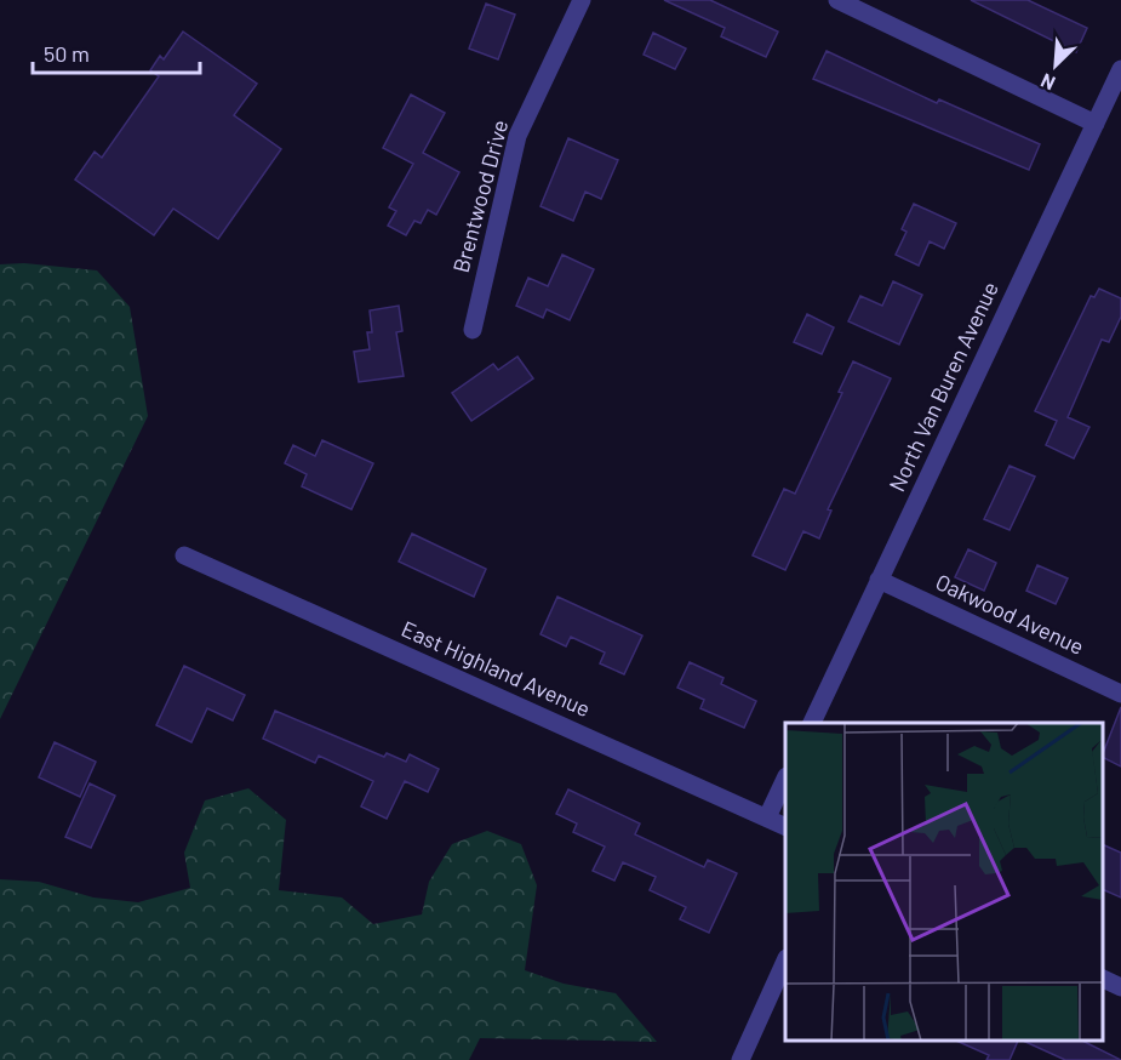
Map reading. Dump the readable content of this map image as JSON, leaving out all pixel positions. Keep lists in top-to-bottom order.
{
  "streets": {
    "street": [
      "Brentwood Drive",
      "North Van Buren Avenue",
      "Oakwood Avenue",
      "East Highland Avenue"
    ]
  },
  "crossings": [
    ["North Van Buren Avenue", "Oakwood Avenue"]
  ],
  "scale_bar": "50 m",
  "north": "bottom left"
}
